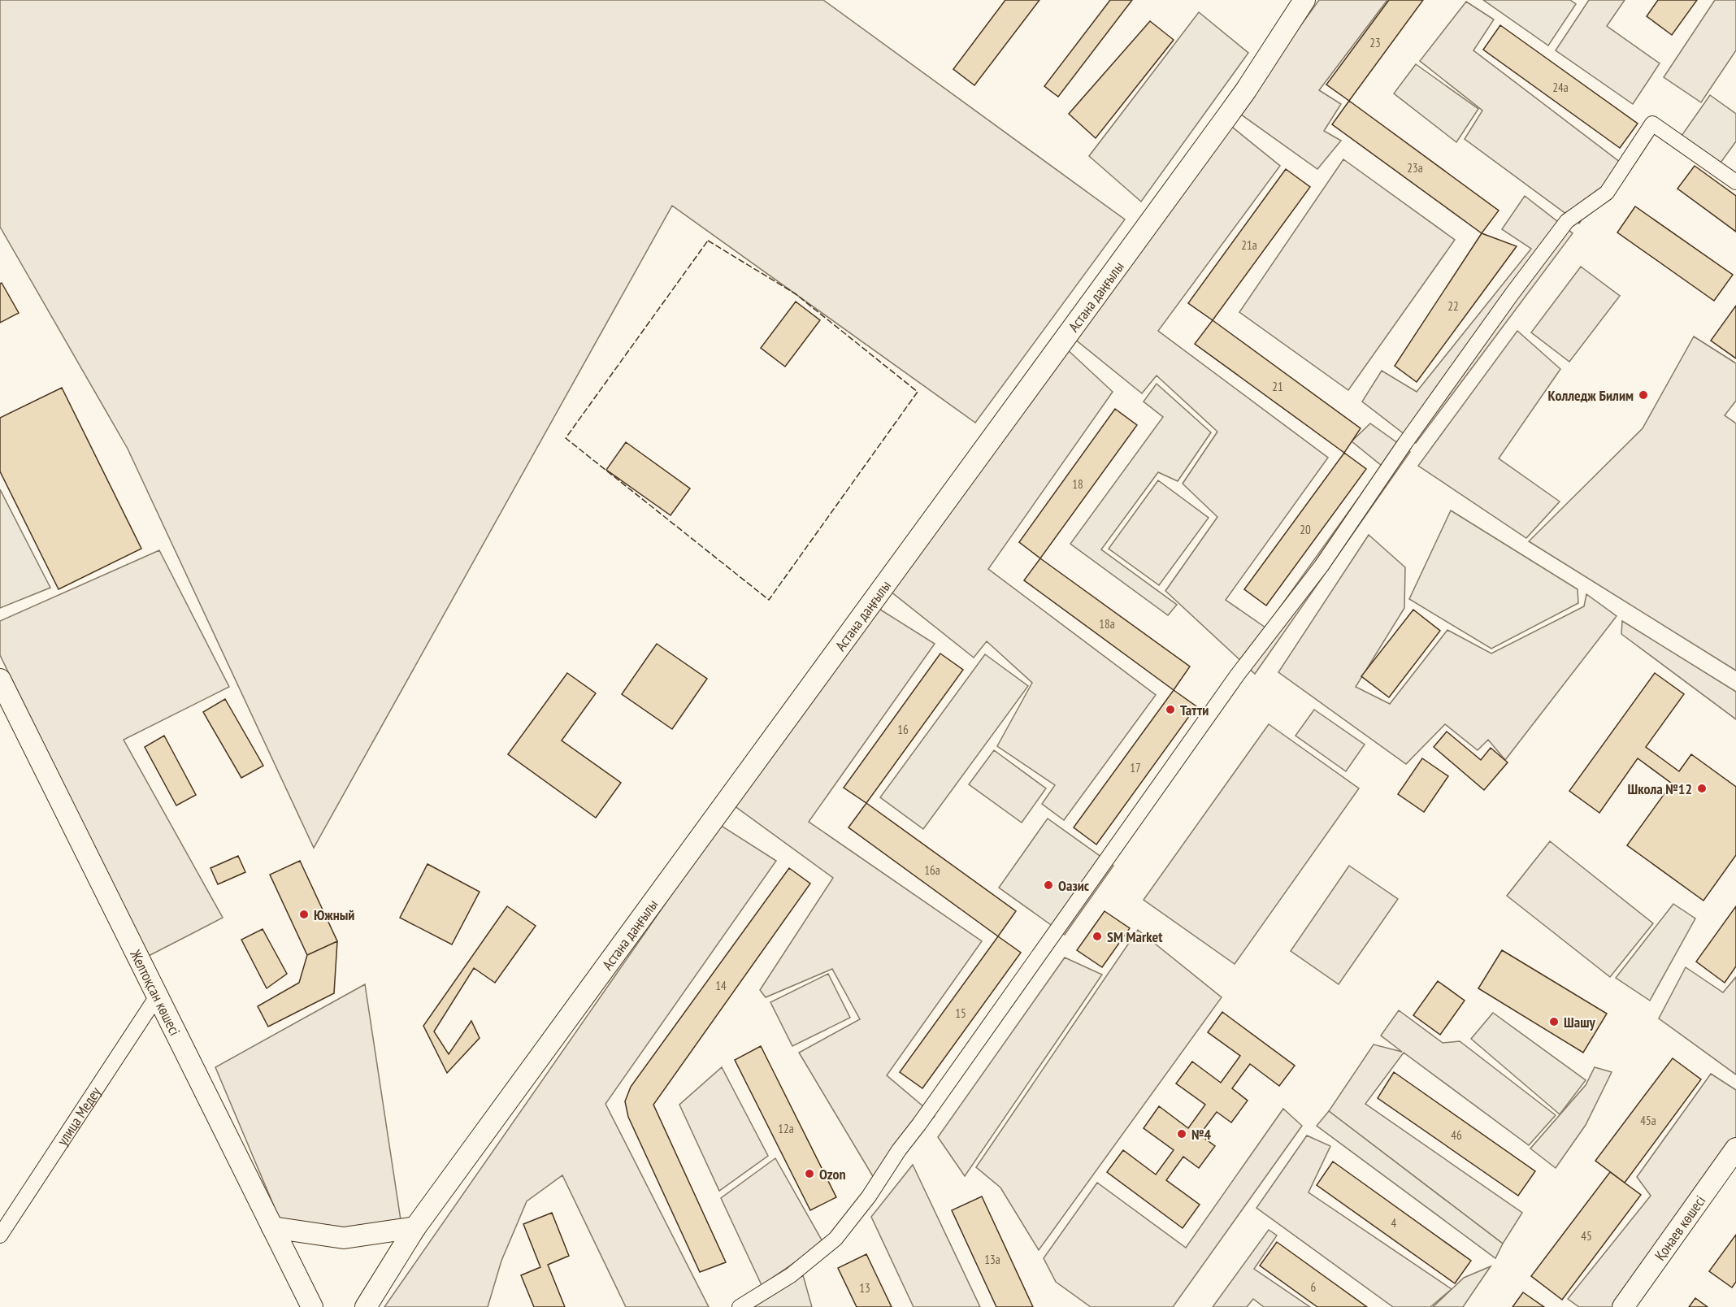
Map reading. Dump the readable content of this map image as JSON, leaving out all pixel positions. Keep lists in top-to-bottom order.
{
  "streets": {
    "street": [
      "Астана даңғылы",
      "Желтоқсан көшесі",
      "улица Медеу",
      "Қонаев көшесі"
    ]
  },
  "crossings": [
    ["Желтоқсан көшесі", "улица Медеу"]
  ],
  "places": [
    "Колледж Билим",
    "Татти",
    "Школа №12",
    "Оазис",
    "Южный",
    "SM Market",
    "Шашу",
    "№4",
    "Ozon"
  ],
  "house_numbers": [
    "23",
    "24а",
    "23а",
    "21а",
    "22",
    "21",
    "18",
    "20",
    "18а",
    "16",
    "17",
    "16а",
    "14",
    "15",
    "45а",
    "12а",
    "46",
    "4",
    "45",
    "13а",
    "6",
    "13"
  ]
}
